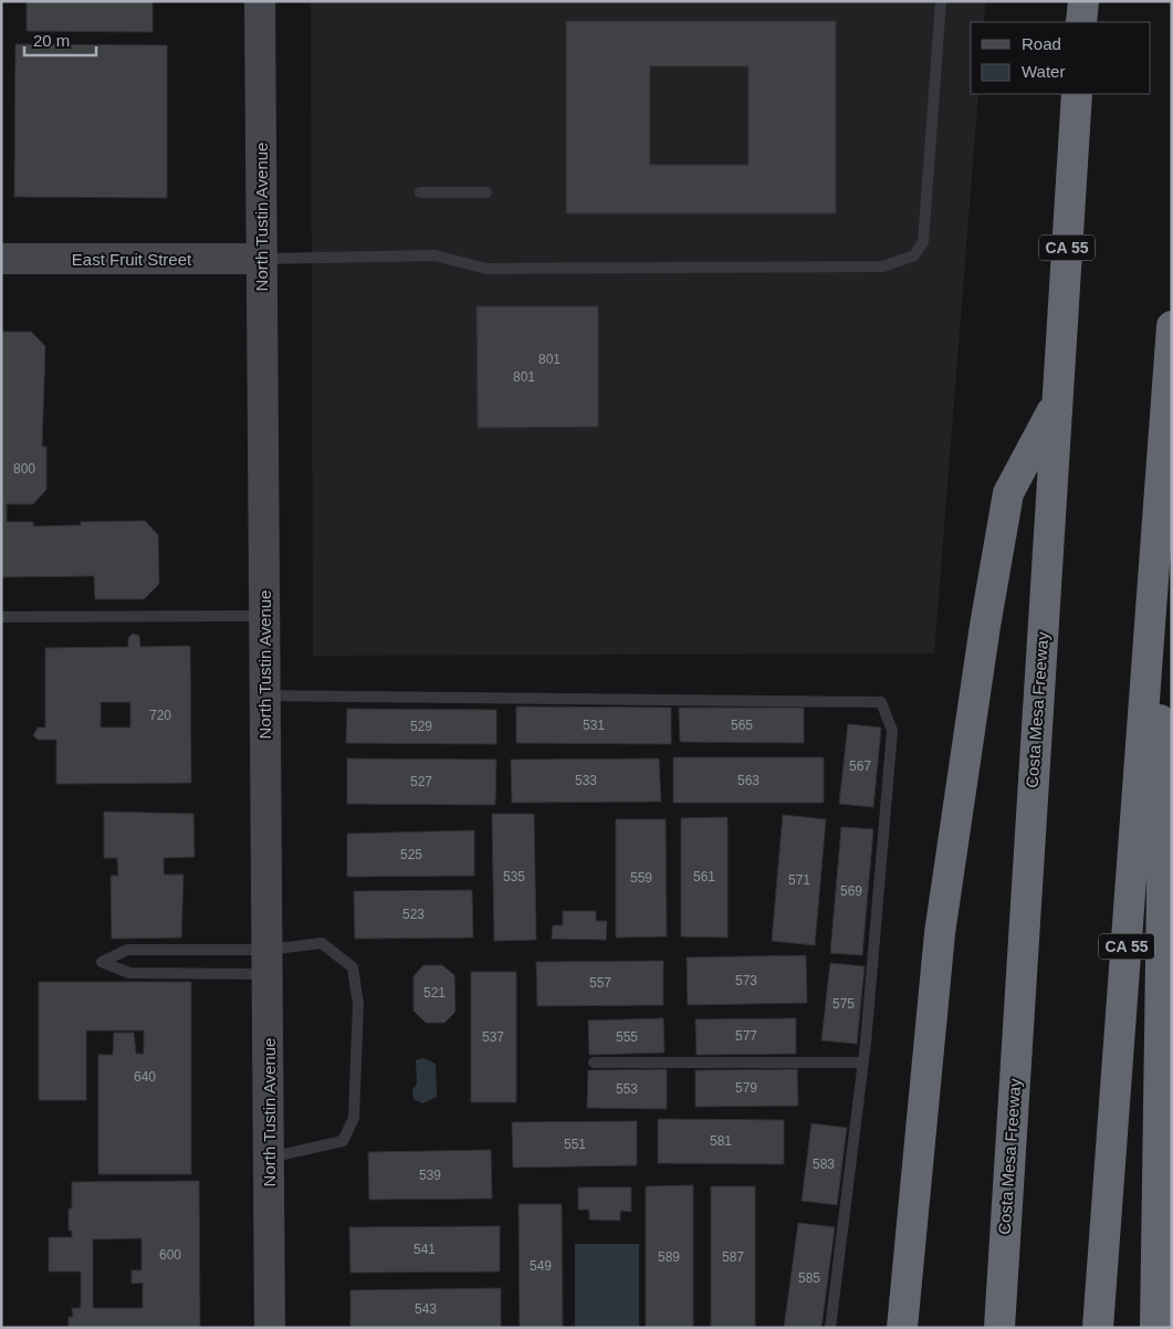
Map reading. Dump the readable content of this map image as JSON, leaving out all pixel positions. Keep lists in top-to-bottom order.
{
  "streets": {
    "highway": ["CA 55", "Costa Mesa Freeway"],
    "main road": ["North Tustin Avenue", "East Fruit Street"]
  },
  "crossings": [
    ["North Tustin Avenue", "East Fruit Street"]
  ],
  "house_numbers": [
    "801",
    "801",
    "800",
    "720",
    "531",
    "565",
    "529",
    "567",
    "533",
    "563",
    "527",
    "525",
    "535",
    "561",
    "559",
    "571",
    "569",
    "523",
    "573",
    "557",
    "521",
    "575",
    "577",
    "537",
    "555",
    "640",
    "579",
    "553",
    "581",
    "551",
    "583",
    "539",
    "541",
    "600",
    "589",
    "587",
    "549",
    "585",
    "543"
  ],
  "legend": ["Road", "Water"],
  "scale_bar": "20 m"
}
